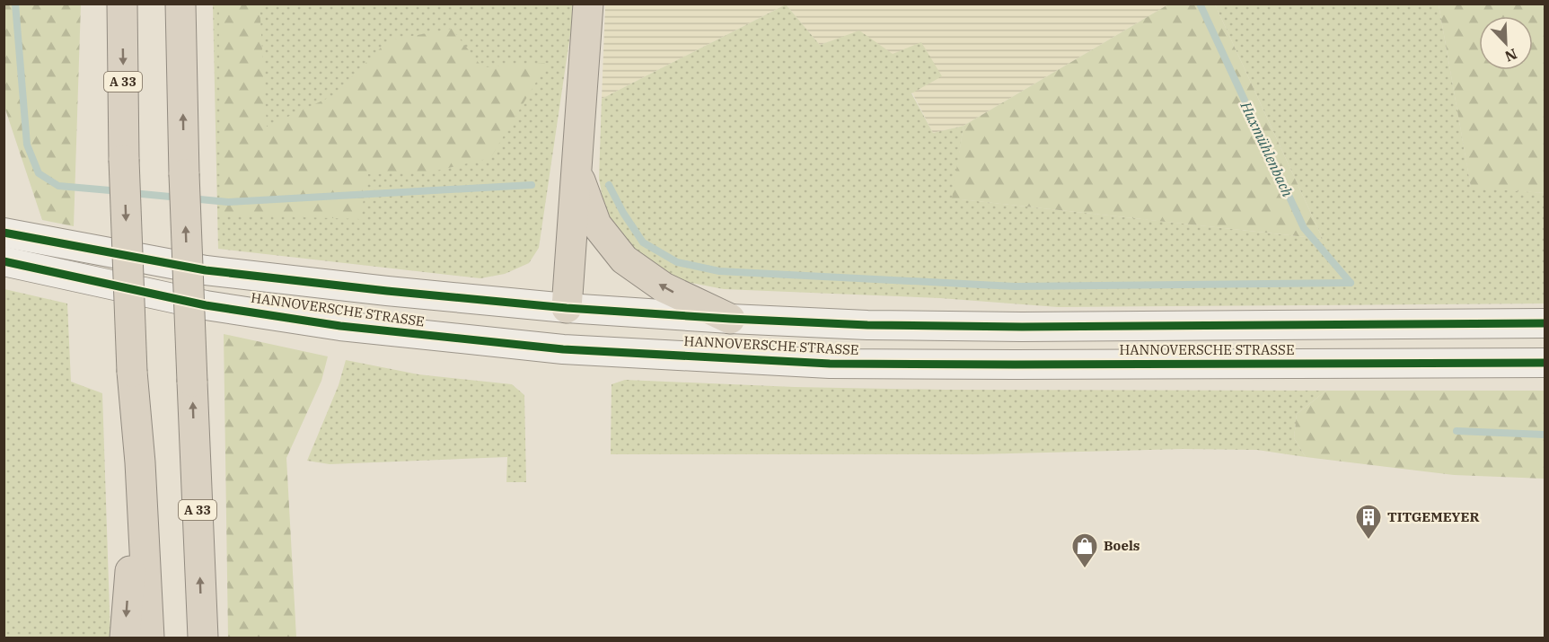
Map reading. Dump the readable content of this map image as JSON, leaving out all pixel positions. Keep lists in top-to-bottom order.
{
  "streets": {
    "highway": ["A 33"],
    "main road": ["HANNOVERSCHE STRASSE"]
  },
  "water": ["Huxmühlenbach"],
  "places": {
    "building": ["TITGEMEYER"],
    "shop": ["Boels"]
  },
  "north": "bottom right"
}
